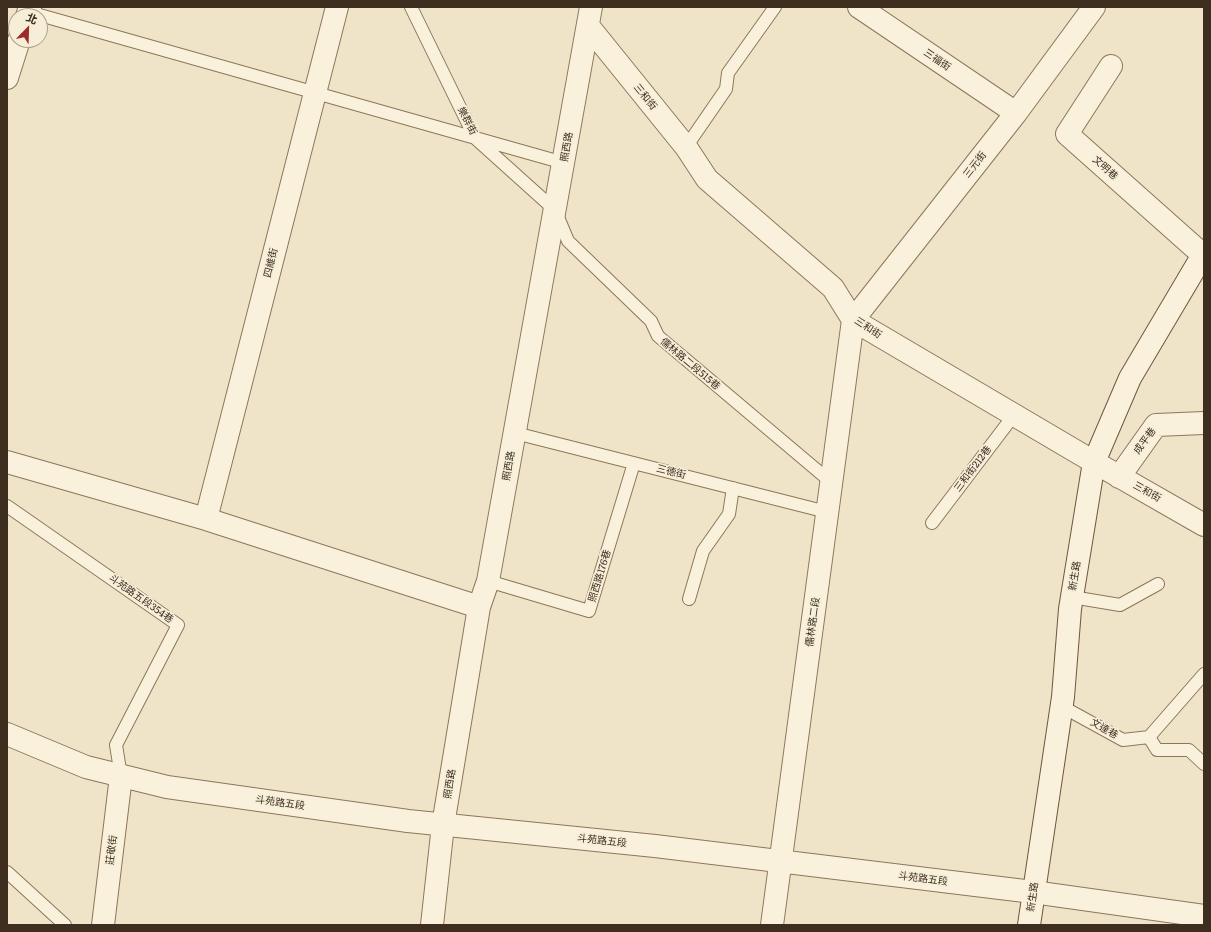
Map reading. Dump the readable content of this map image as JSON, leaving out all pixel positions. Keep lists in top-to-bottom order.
{
  "streets": {
    "street": [
      "三福街",
      "三和街",
      "照西路",
      "三元街",
      "文明巷",
      "四維街",
      "成平巷",
      "新生路",
      "儒林路二段",
      "斗苑路五段",
      "莊敬街"
    ],
    "lane": [
      "樂群街",
      "儒林路二段515巷",
      "三和街212巷",
      "三德街",
      "照西路176巷",
      "斗苑路五段354巷",
      "文達巷"
    ]
  },
  "crossings": [
    ["三福街", "三元街"],
    ["三和街", "照西路"],
    ["三和街", "三元街"],
    ["三和街", "成平巷"],
    ["三和街", "三和街212巷"],
    ["三和街", "新生路"],
    ["三和街", "儒林路二段"],
    ["樂群街", "照西路"],
    ["樂群街", "儒林路二段515巷"],
    ["照西路", "儒林路二段515巷"],
    ["照西路", "三德街"],
    ["照西路", "照西路176巷"],
    ["照西路", "斗苑路五段"],
    ["三元街", "儒林路二段"],
    ["文明巷", "新生路"],
    ["儒林路二段515巷", "儒林路二段"],
    ["三德街", "照西路176巷"],
    ["三德街", "儒林路二段"],
    ["新生路", "文達巷"],
    ["新生路", "斗苑路五段"],
    ["斗苑路五段354巷", "斗苑路五段"],
    ["斗苑路五段354巷", "莊敬街"],
    ["儒林路二段", "斗苑路五段"],
    ["斗苑路五段", "莊敬街"]
  ],
  "north": "top right"
}
